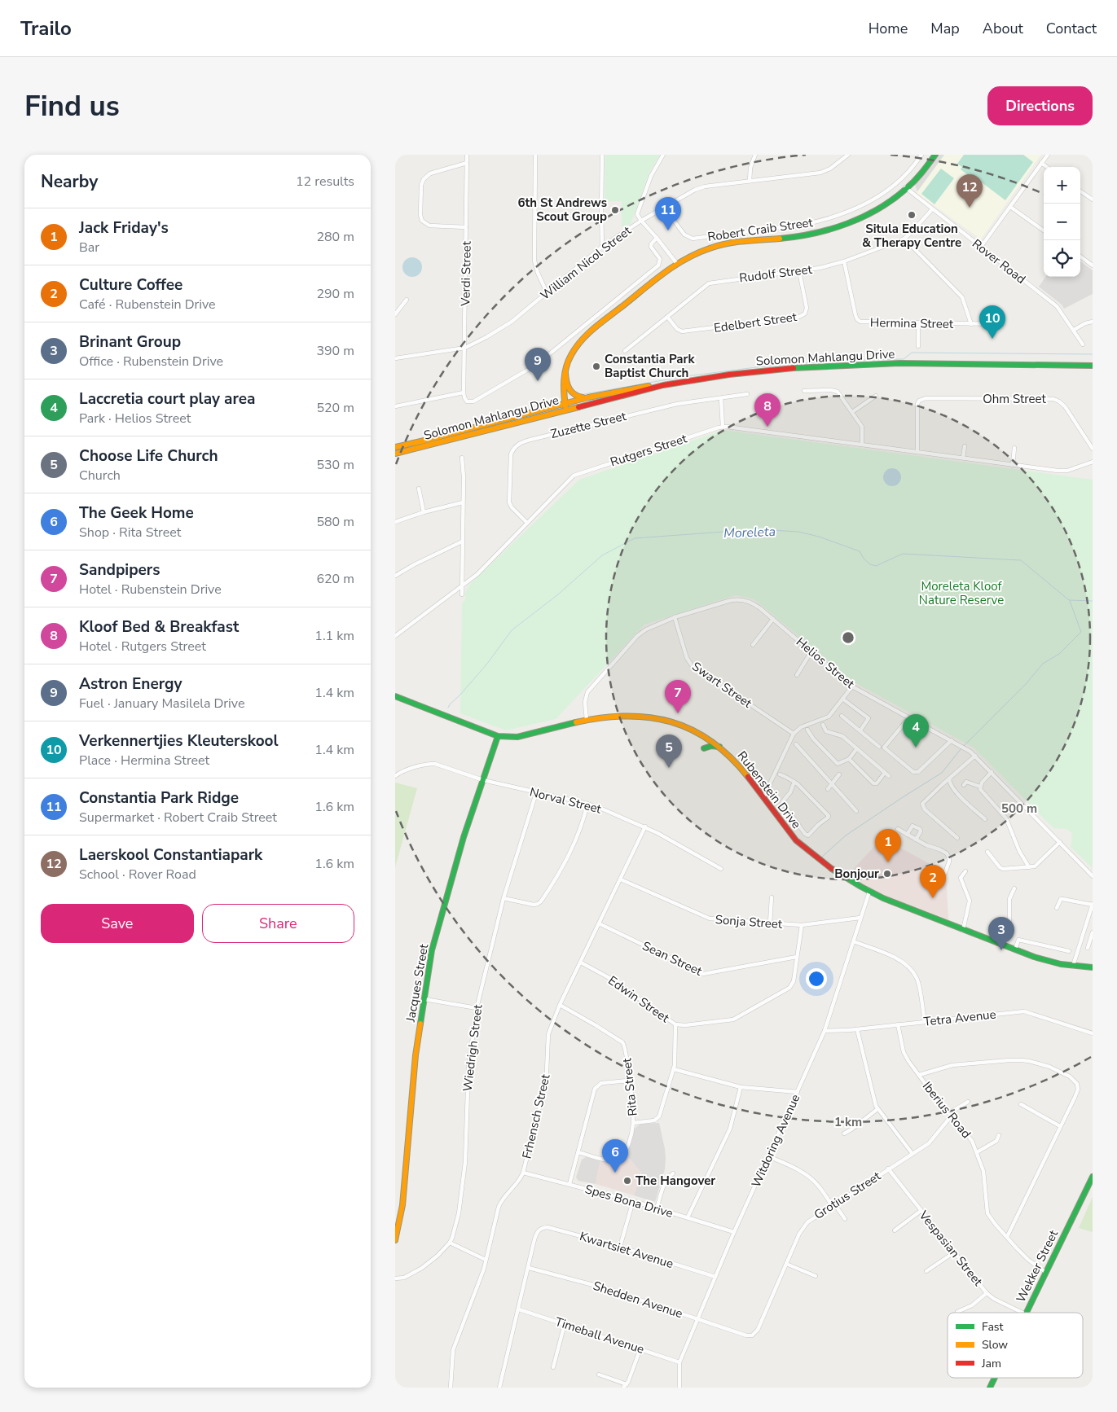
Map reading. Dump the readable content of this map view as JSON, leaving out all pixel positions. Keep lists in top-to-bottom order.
{
  "streets": {
    "main road": [
      "Solomon Mahlangu Drive",
      "Rubenstein Drive",
      "Jacques Street",
      "Wekker Street"
    ],
    "street": [
      "Robert Craib Street",
      "Rover Road",
      "William Nicol Street",
      "Verdi Street",
      "Rudolf Street",
      "Edelbert Street",
      "Hermina Street",
      "Ohm Street",
      "Zuzette Street",
      "Rutgers Street",
      "Helios Street",
      "Swart Street",
      "Norval Street",
      "Sonja Street",
      "Sean Street",
      "Edwin Street",
      "Tetra Avenue",
      "Wiedrigh Street",
      "Rita Street",
      "Iberius Road",
      "Frhensch Street",
      "Witdoring Avenue",
      "Grotius Street",
      "Spes Bona Drive",
      "Vespasian Street",
      "Kwartsiet Avenue",
      "Shedden Avenue",
      "Timeball Avenue"
    ]
  },
  "crossings": [
    ["Robert Craib Street", "William Nicol Street"],
    ["Rover Road", "Rudolf Street"],
    ["William Nicol Street", "Verdi Street"],
    ["Rudolf Street", "Edelbert Street"],
    ["Rudolf Street", "Hermina Street"],
    ["Ohm Street", "Rutgers Street"],
    ["Zuzette Street", "Rutgers Street"],
    ["Helios Street", "Swart Street"],
    ["Helios Street", "Rubenstein Drive"],
    ["Rubenstein Drive", "Jacques Street"],
    ["Rubenstein Drive", "Witdoring Avenue"],
    ["Norval Street", "Jacques Street"],
    ["Norval Street", "Wiedrigh Street"],
    ["Norval Street", "Frhensch Street"],
    ["Sonja Street", "Frhensch Street"],
    ["Sonja Street", "Witdoring Avenue"],
    ["Sean Street", "Frhensch Street"],
    ["Edwin Street", "Rita Street"],
    ["Edwin Street", "Frhensch Street"],
    ["Tetra Avenue", "Iberius Road"],
    ["Tetra Avenue", "Witdoring Avenue"],
    ["Rita Street", "Frhensch Street"],
    ["Iberius Road", "Grotius Street"],
    ["Iberius Road", "Wekker Street"],
    ["Frhensch Street", "Spes Bona Drive"],
    ["Witdoring Avenue", "Spes Bona Drive"],
    ["Witdoring Avenue", "Kwartsiet Avenue"],
    ["Witdoring Avenue", "Shedden Avenue"],
    ["Witdoring Avenue", "Timeball Avenue"],
    ["Grotius Street", "Vespasian Street"],
    ["Grotius Street", "Shedden Avenue"],
    ["Kwartsiet Avenue", "Shedden Avenue"]
  ],
  "water": ["Moreleta"],
  "parks": ["Moreleta Kloof Nature Reserve"],
  "places": [
    "6th St Andrews Scout Group",
    "Situla Education & Therapy Centre",
    "Constantia Park Baptist Church",
    "Bonjour",
    "The Hangover"
  ],
  "legend": ["Fast", "Slow", "Jam"],
  "page": {
    "header": "Trailo",
    "nav": [
      "Home",
      "Map",
      "About",
      "Contact"
    ],
    "buttons": [
      "Directions",
      ["Save", "Share"]
    ],
    "title": "Find us",
    "heading": ["Nearby", "12 results"],
    "map_buttons": ["+", "−"],
    "pins": [
      "12",
      "11",
      "10",
      "9",
      "8",
      "7",
      "4",
      "5",
      "1",
      "2",
      "3",
      "6"
    ],
    "list": [
      {
        "mark": "1",
        "name": "Jack Friday's",
        "note": "Bar",
        "value": "280 m"
      },
      {
        "mark": "2",
        "name": "Culture Coffee",
        "note": "Café · Rubenstein Drive",
        "value": "290 m"
      },
      {
        "mark": "3",
        "name": "Brinant Group",
        "note": "Office · Rubenstein Drive",
        "value": "390 m"
      },
      {
        "mark": "4",
        "name": "Laccretia court play area",
        "note": "Park · Helios Street",
        "value": "520 m"
      },
      {
        "mark": "5",
        "name": "Choose Life Church",
        "note": "Church",
        "value": "530 m"
      },
      {
        "mark": "6",
        "name": "The Geek Home",
        "note": "Shop · Rita Street",
        "value": "580 m"
      },
      {
        "mark": "7",
        "name": "Sandpipers",
        "note": "Hotel · Rubenstein Drive",
        "value": "620 m"
      },
      {
        "mark": "8",
        "name": "Kloof Bed & Breakfast",
        "note": "Hotel · Rutgers Street",
        "value": "1.1 km"
      },
      {
        "mark": "9",
        "name": "Astron Energy",
        "note": "Fuel · January Masilela Drive",
        "value": "1.4 km"
      },
      {
        "mark": "10",
        "name": "Verkennertjies Kleuterskool",
        "note": "Place · Hermina Street",
        "value": "1.4 km"
      },
      {
        "mark": "11",
        "name": "Constantia Park Ridge",
        "note": "Supermarket · Robert Craib Street",
        "value": "1.6 km"
      },
      {
        "mark": "12",
        "name": "Laerskool Constantiapark",
        "note": "School · Rover Road",
        "value": "1.6 km"
      }
    ]
  },
  "rings": ["500 m", "1 km"]
}
